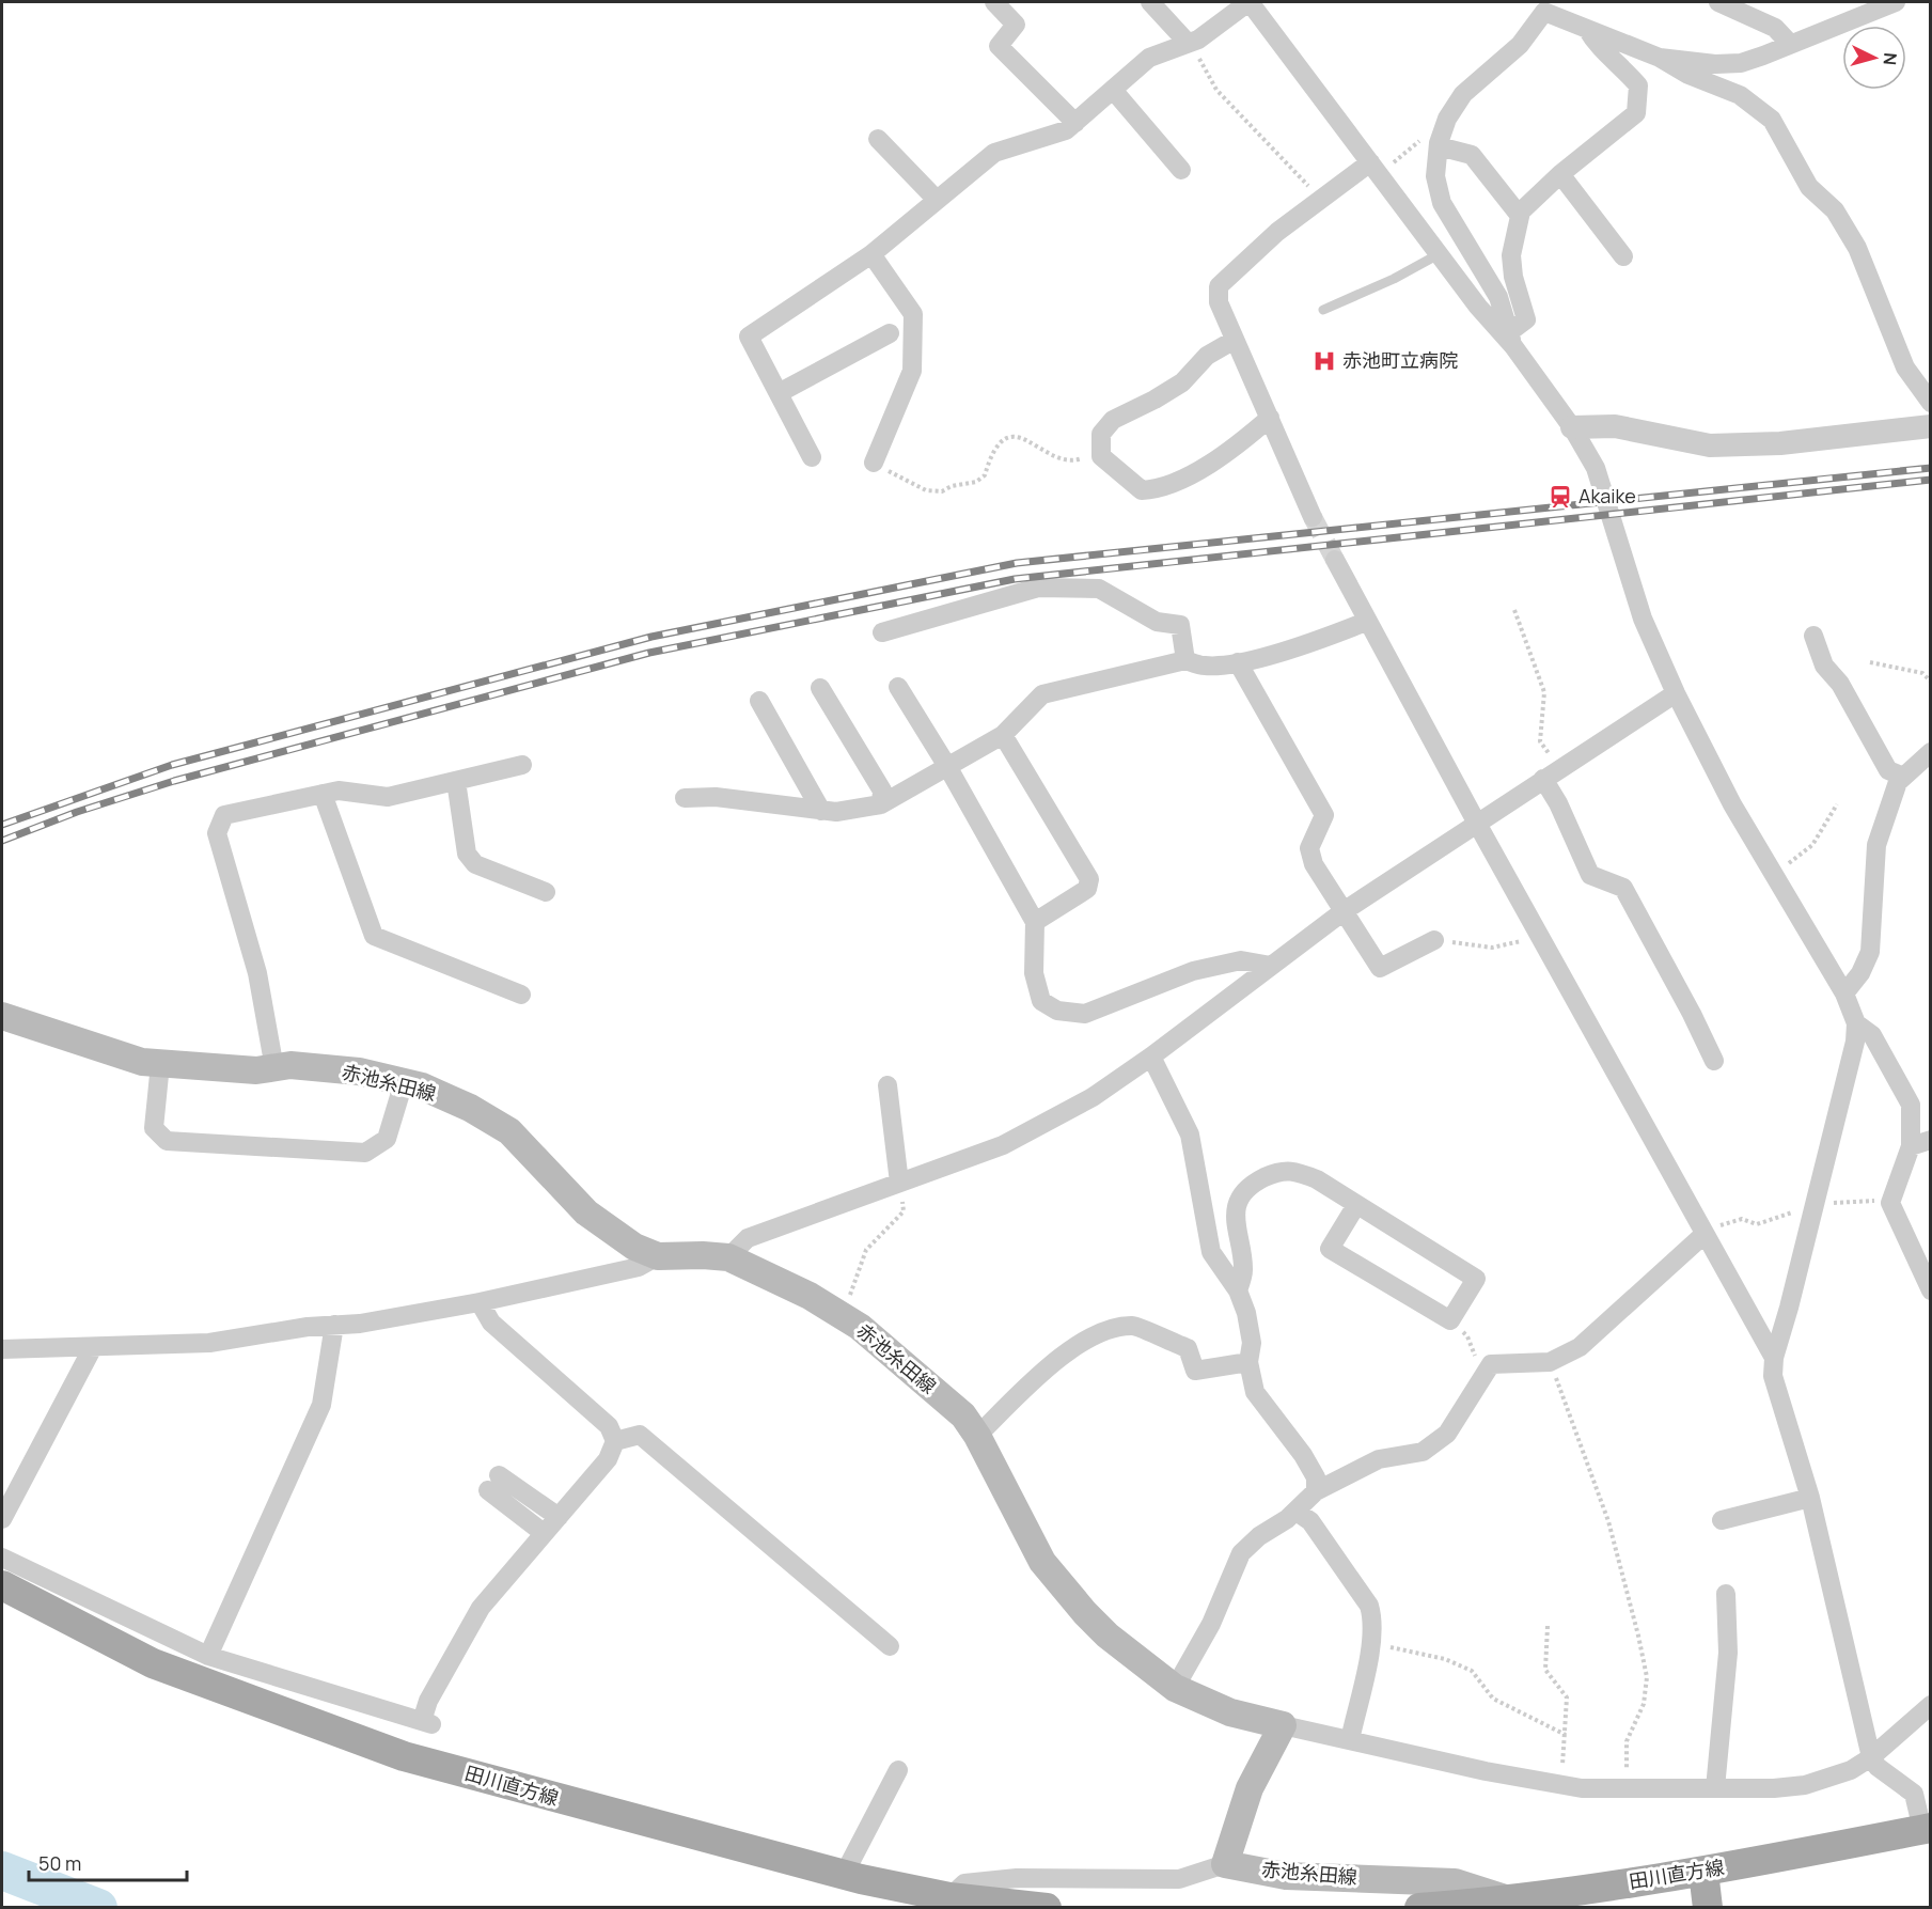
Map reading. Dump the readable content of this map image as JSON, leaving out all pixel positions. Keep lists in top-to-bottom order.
{
  "streets": {
    "main road": ["赤池糸田線", "田川直方線"]
  },
  "crossings": [
    ["赤池糸田線", "田川直方線"]
  ],
  "places": {
    "hospital": ["赤池町立病院"],
    "station": ["Akaike"]
  },
  "scale_bar": "50 m",
  "north": "right"
}
